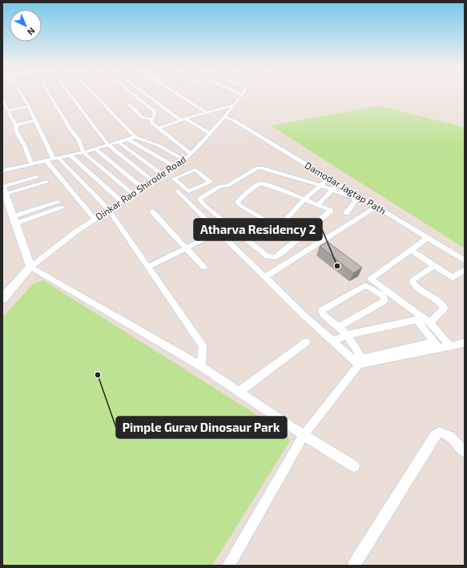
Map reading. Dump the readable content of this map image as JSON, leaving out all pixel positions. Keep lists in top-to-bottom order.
{
  "streets": {
    "street": ["Dinkar Rao Shirode Road", "Damodar Jagtap Path"]
  },
  "crossings": [
    ["Dinkar Rao Shirode Road", "Damodar Jagtap Path"]
  ],
  "places": ["Atharva Residency 2", "Pimple Gurav Dinosaur Park"],
  "north": "bottom right"
}
